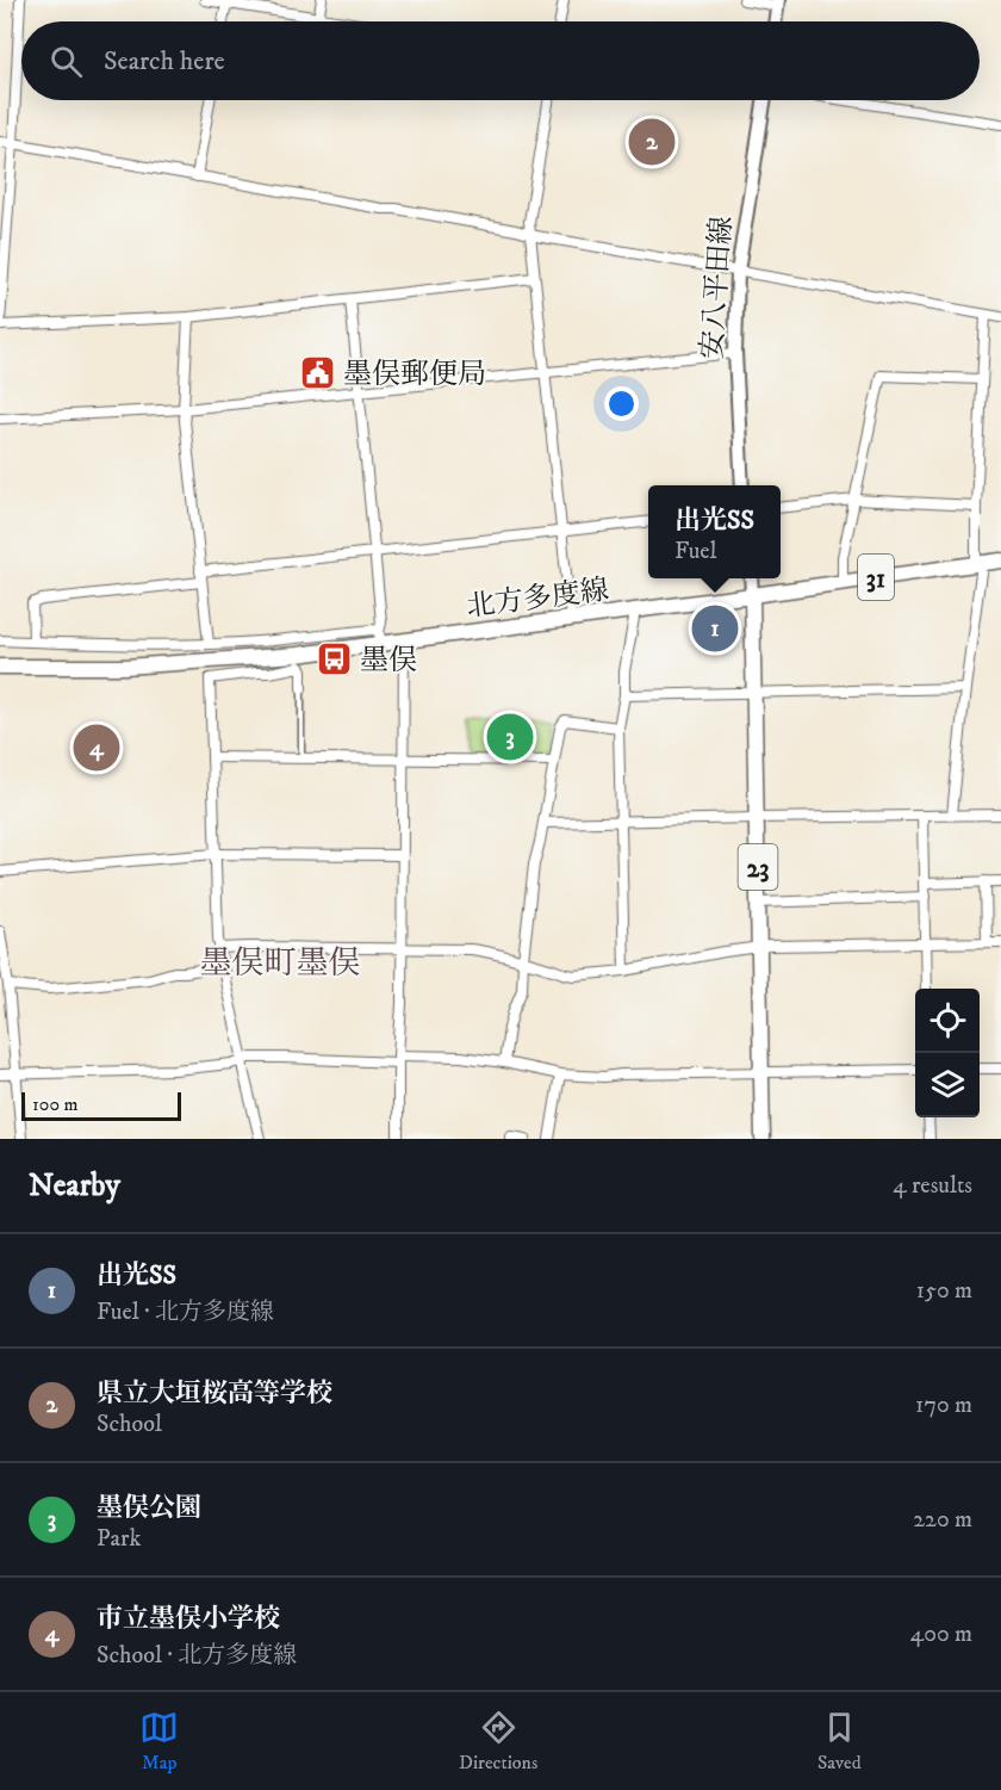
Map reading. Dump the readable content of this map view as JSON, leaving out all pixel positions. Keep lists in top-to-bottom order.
{
  "streets": {
    "main road": [
      "安八平田線",
      "31",
      "北方多度線",
      "23"
    ]
  },
  "crossings": [
    ["31", "北方多度線"],
    ["31", "23"],
    ["北方多度線", "23"]
  ],
  "districts": ["墨俣町墨俣"],
  "places": {
    "public building": ["墨俣郵便局"],
    "bus stop": ["墨俣"]
  },
  "scale_bar": "100 m",
  "page": {
    "search": "Search here",
    "pins": [
      "2",
      "1",
      "3",
      "4"
    ],
    "popup": ["出光SS", "Fuel"],
    "scale": "100 m",
    "heading": ["Nearby", "4 results"],
    "list": [
      {
        "mark": "1",
        "name": "出光SS",
        "note": "Fuel · 北方多度線",
        "value": "150 m"
      },
      {
        "mark": "2",
        "name": "県立大垣桜高等学校",
        "note": "School",
        "value": "170 m"
      },
      {
        "mark": "3",
        "name": "墨俣公園",
        "note": "Park",
        "value": "220 m"
      },
      {
        "mark": "4",
        "name": "市立墨俣小学校",
        "note": "School · 北方多度線",
        "value": "400 m"
      }
    ],
    "nav": ["Map", "Directions", "Saved"]
  }
}
